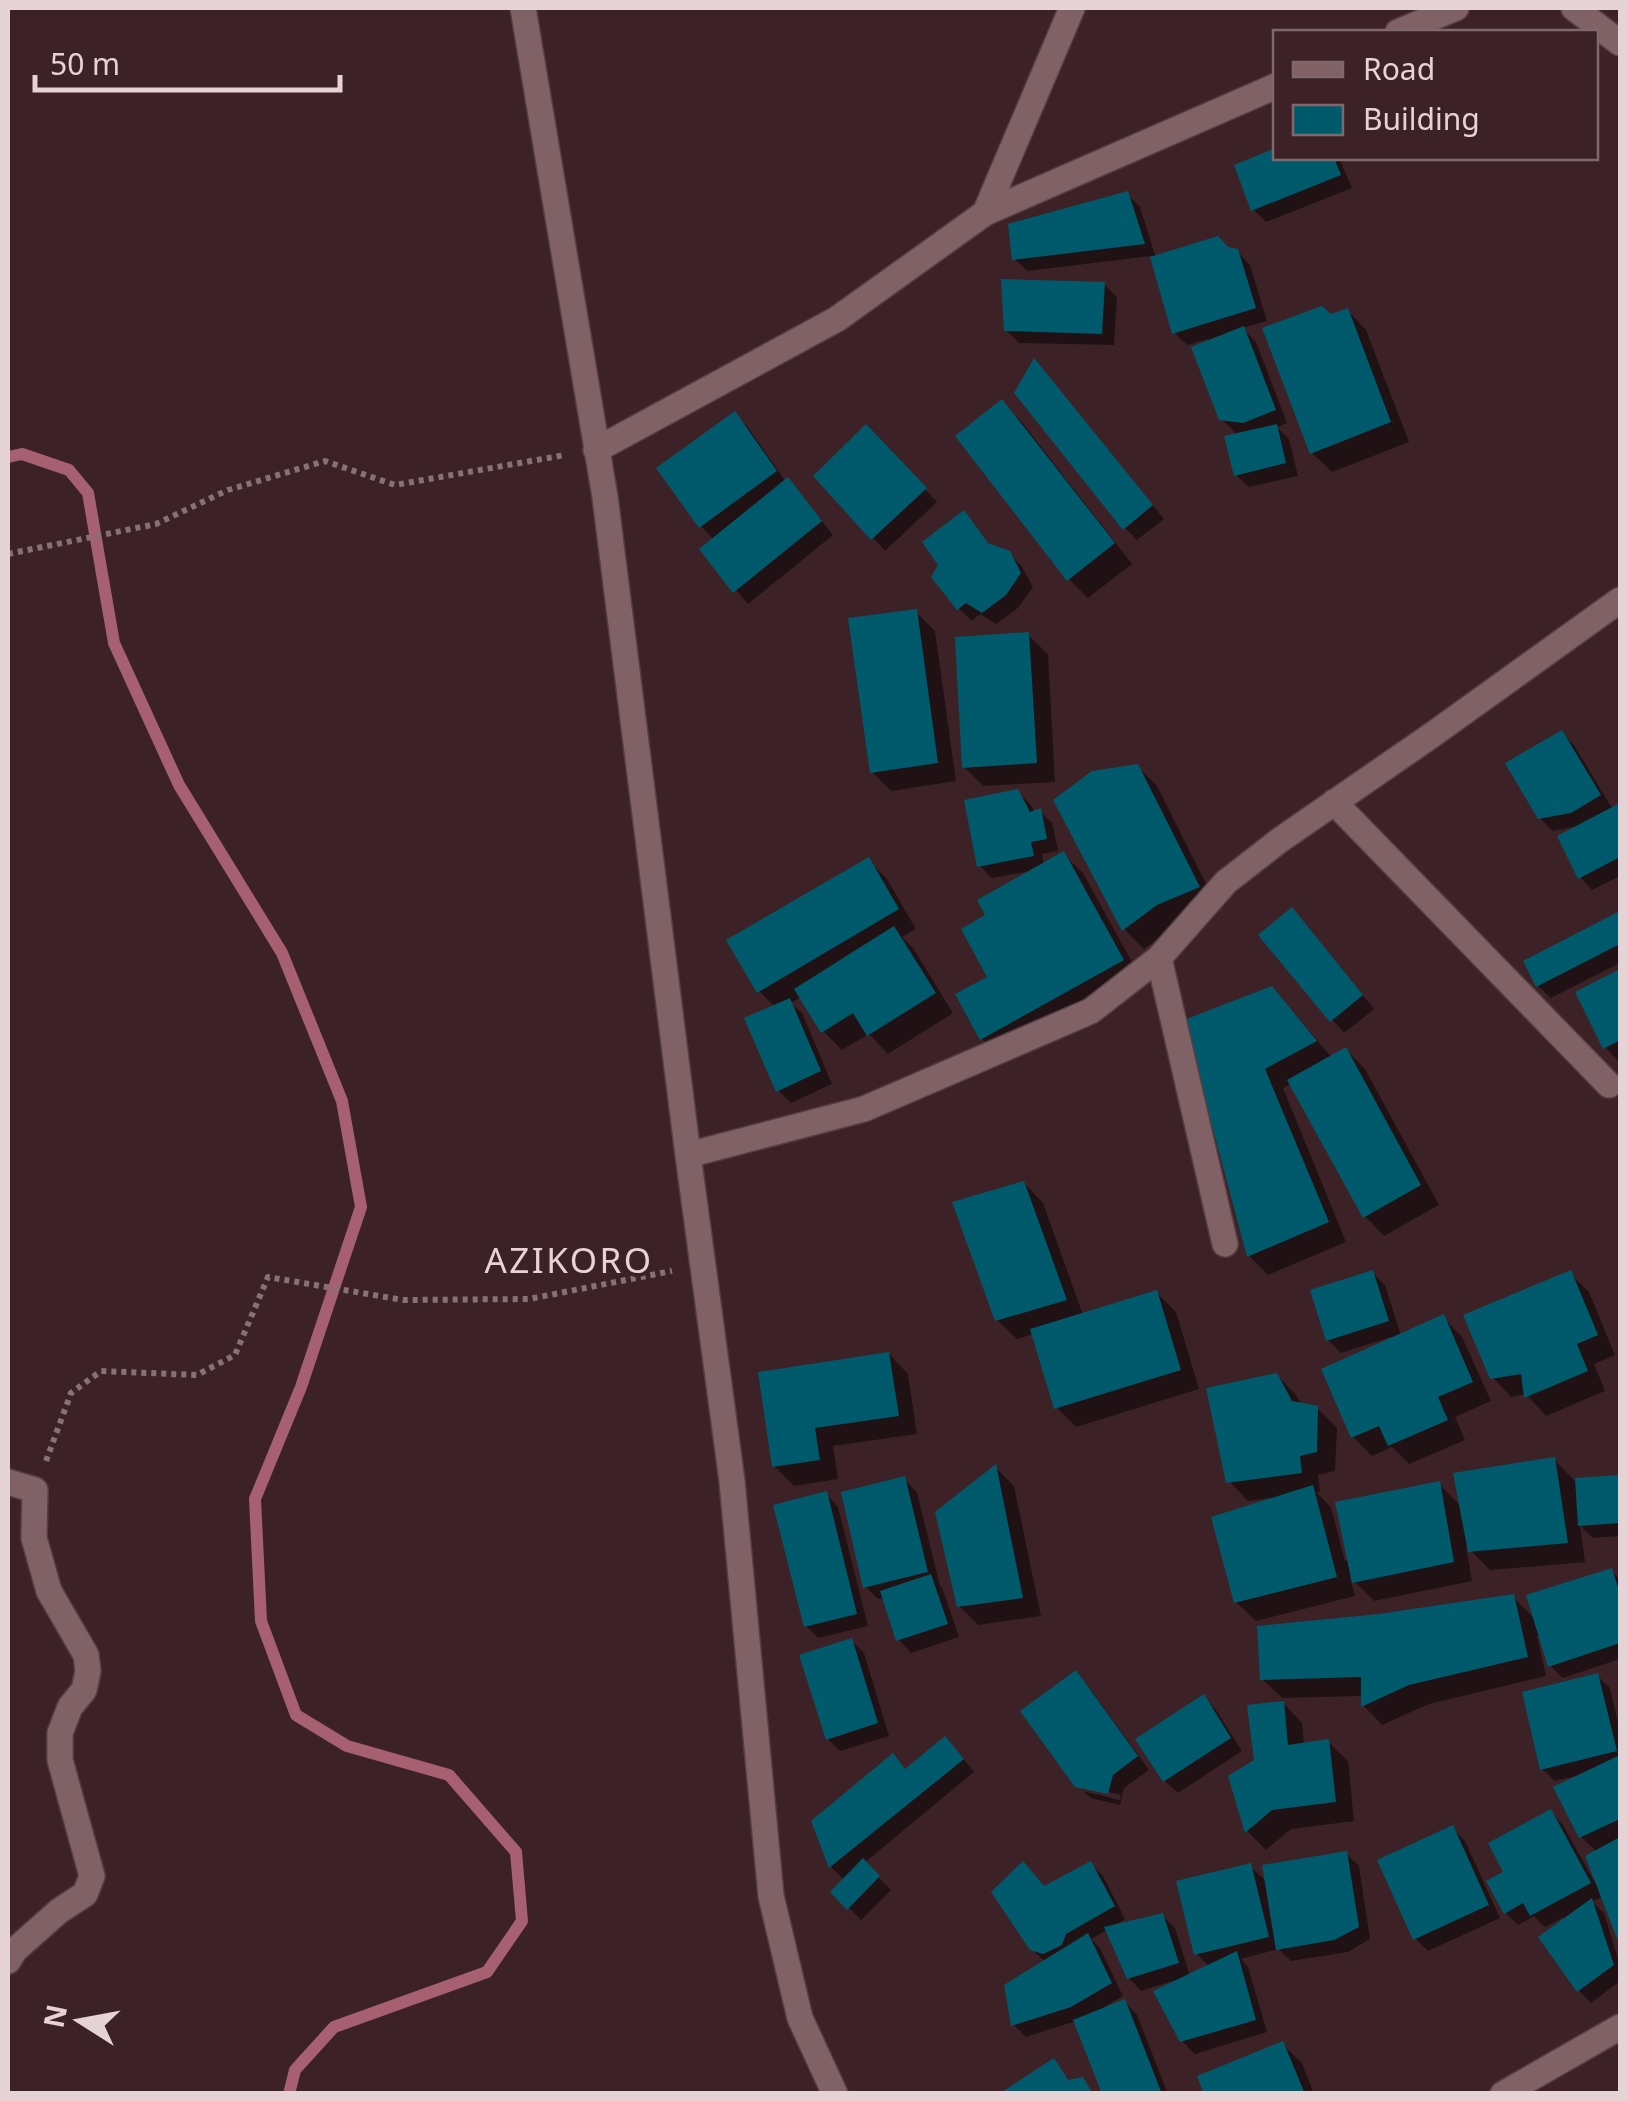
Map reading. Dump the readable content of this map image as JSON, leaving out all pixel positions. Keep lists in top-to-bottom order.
{
  "districts": ["AZIKORO"],
  "legend": ["Road", "Building"],
  "scale_bar": "50 m",
  "north": "left"
}
